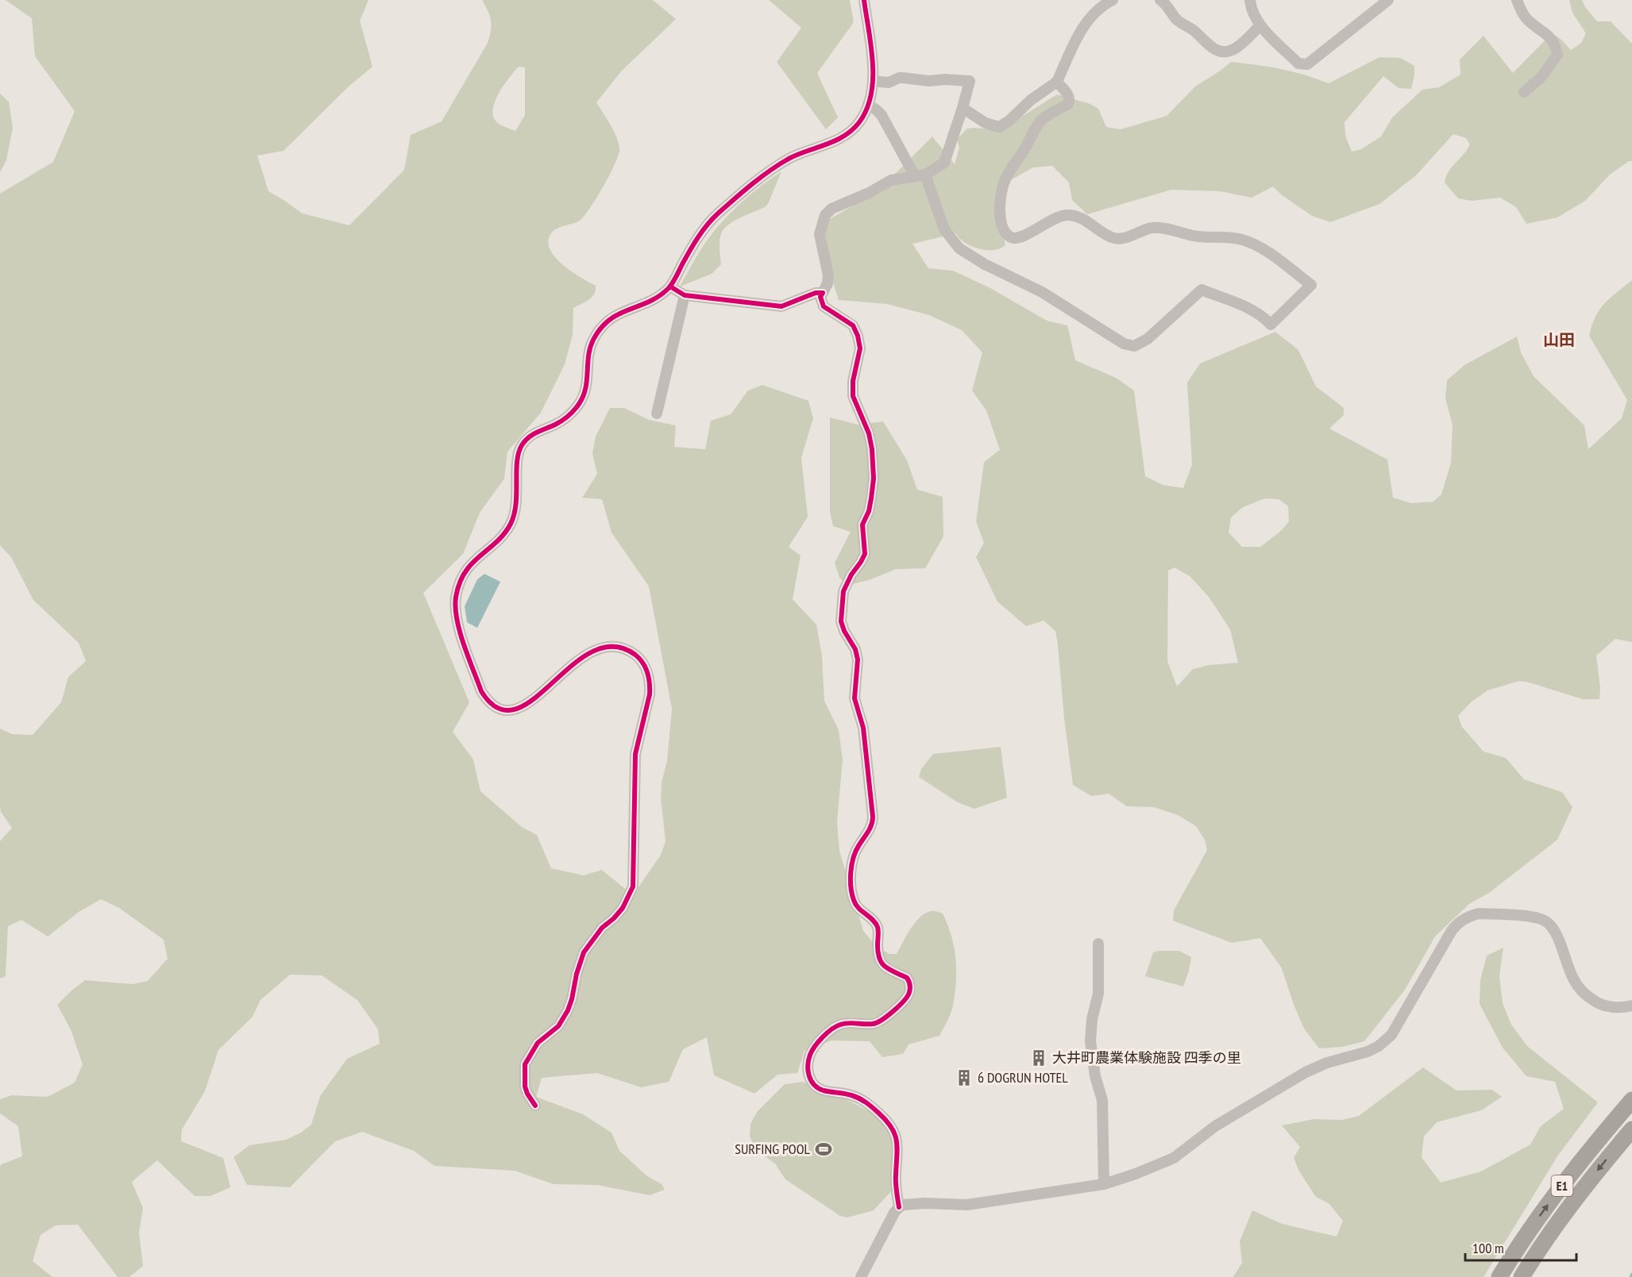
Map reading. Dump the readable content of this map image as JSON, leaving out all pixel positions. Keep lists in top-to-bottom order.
{
  "streets": {
    "highway": ["E1"]
  },
  "districts": ["山田"],
  "places": {
    "building": ["大井町農業体験施設 四季の里", "6 DOGRUN HOTEL"],
    "sports": ["SURFING POOL"]
  },
  "scale_bar": "100 m"
}
